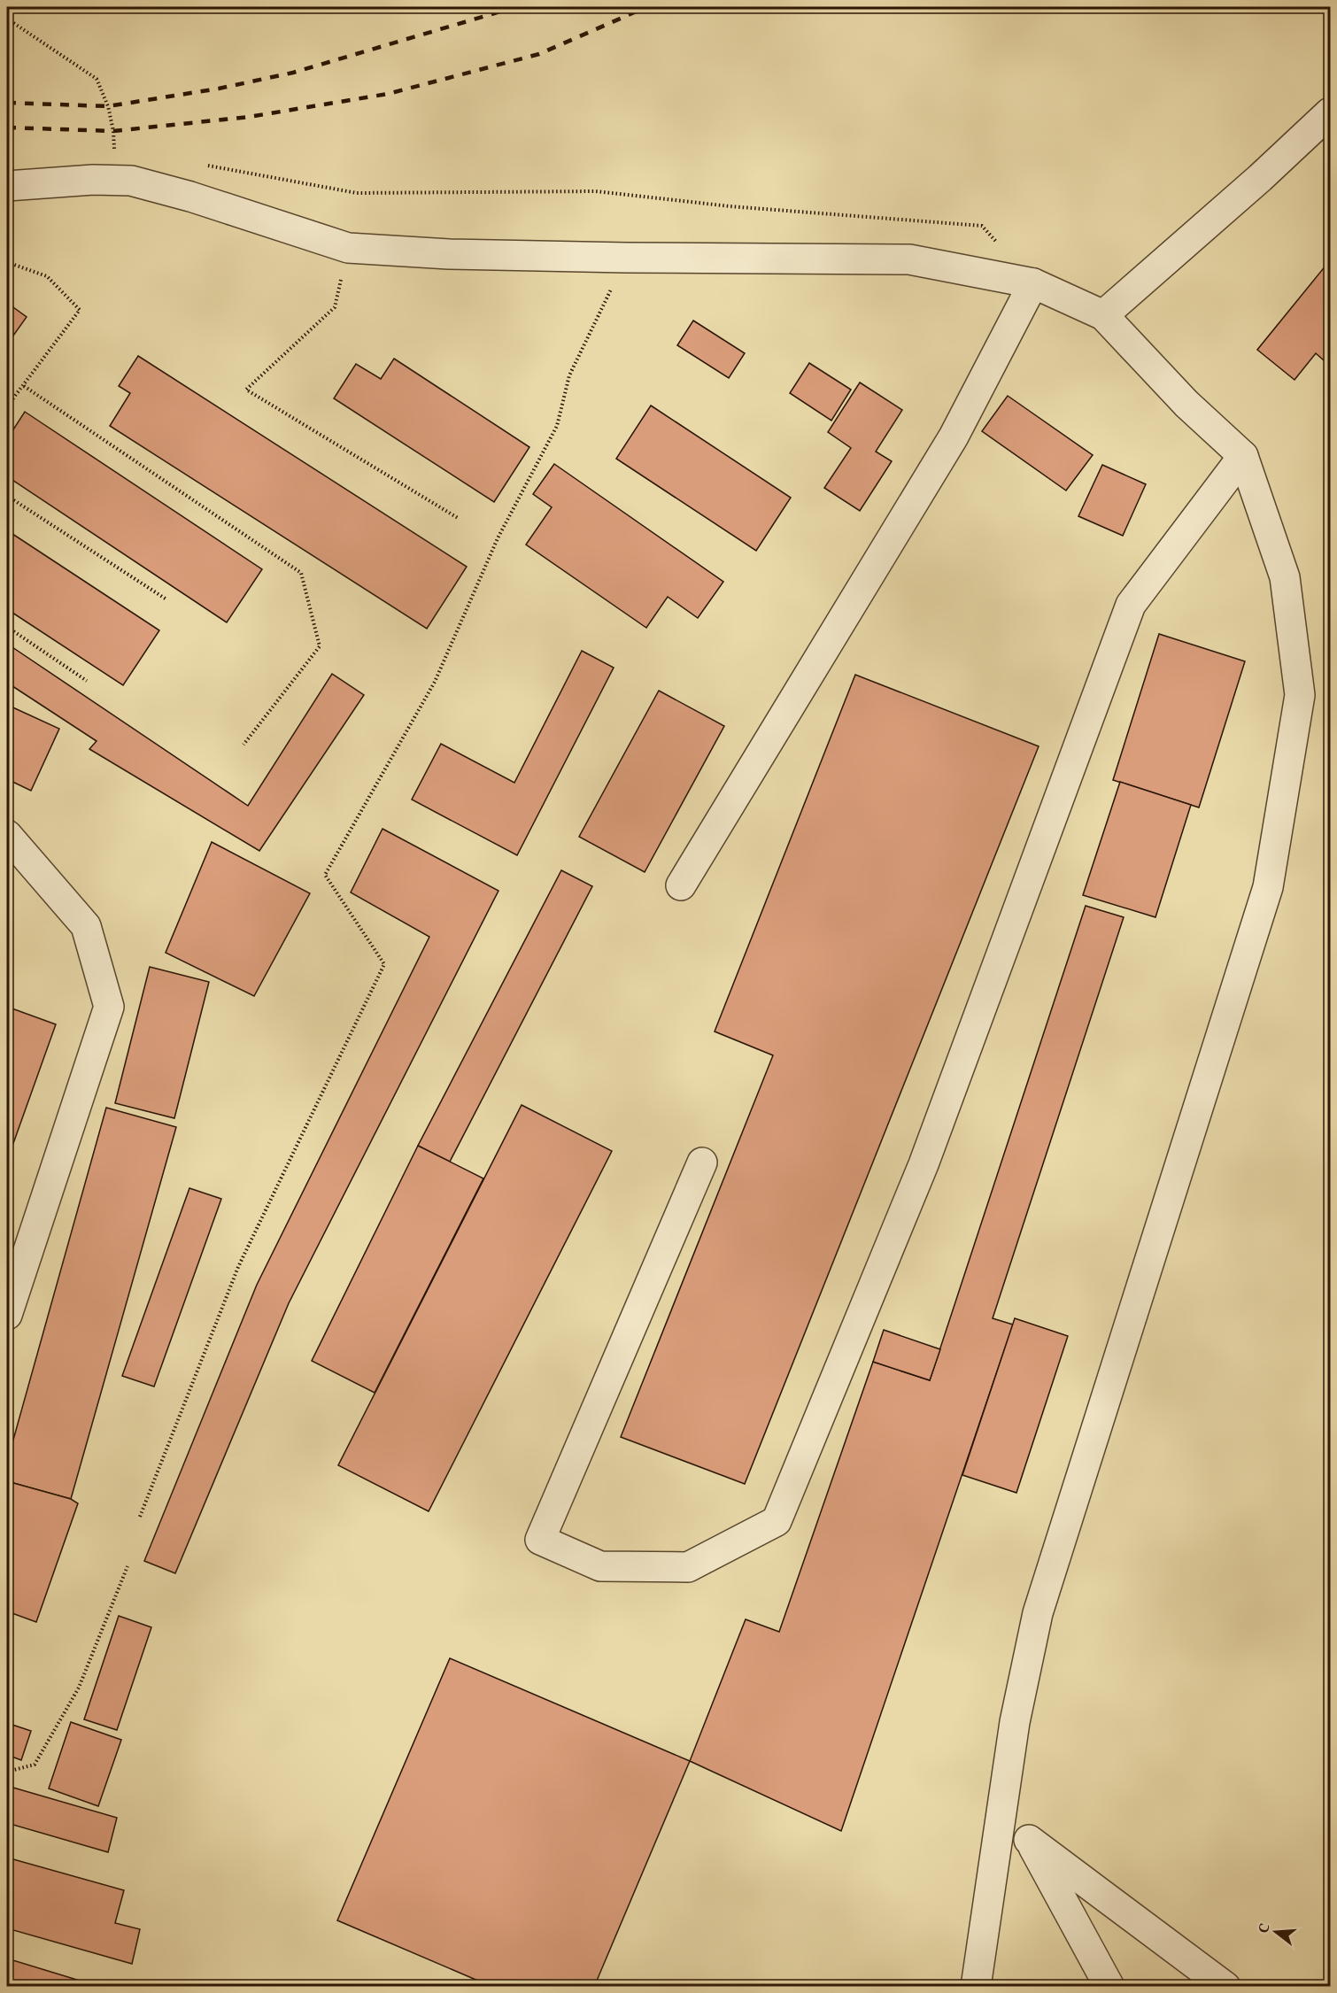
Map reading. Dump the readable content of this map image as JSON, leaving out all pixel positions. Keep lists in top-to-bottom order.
{
  "north": "left"
}
